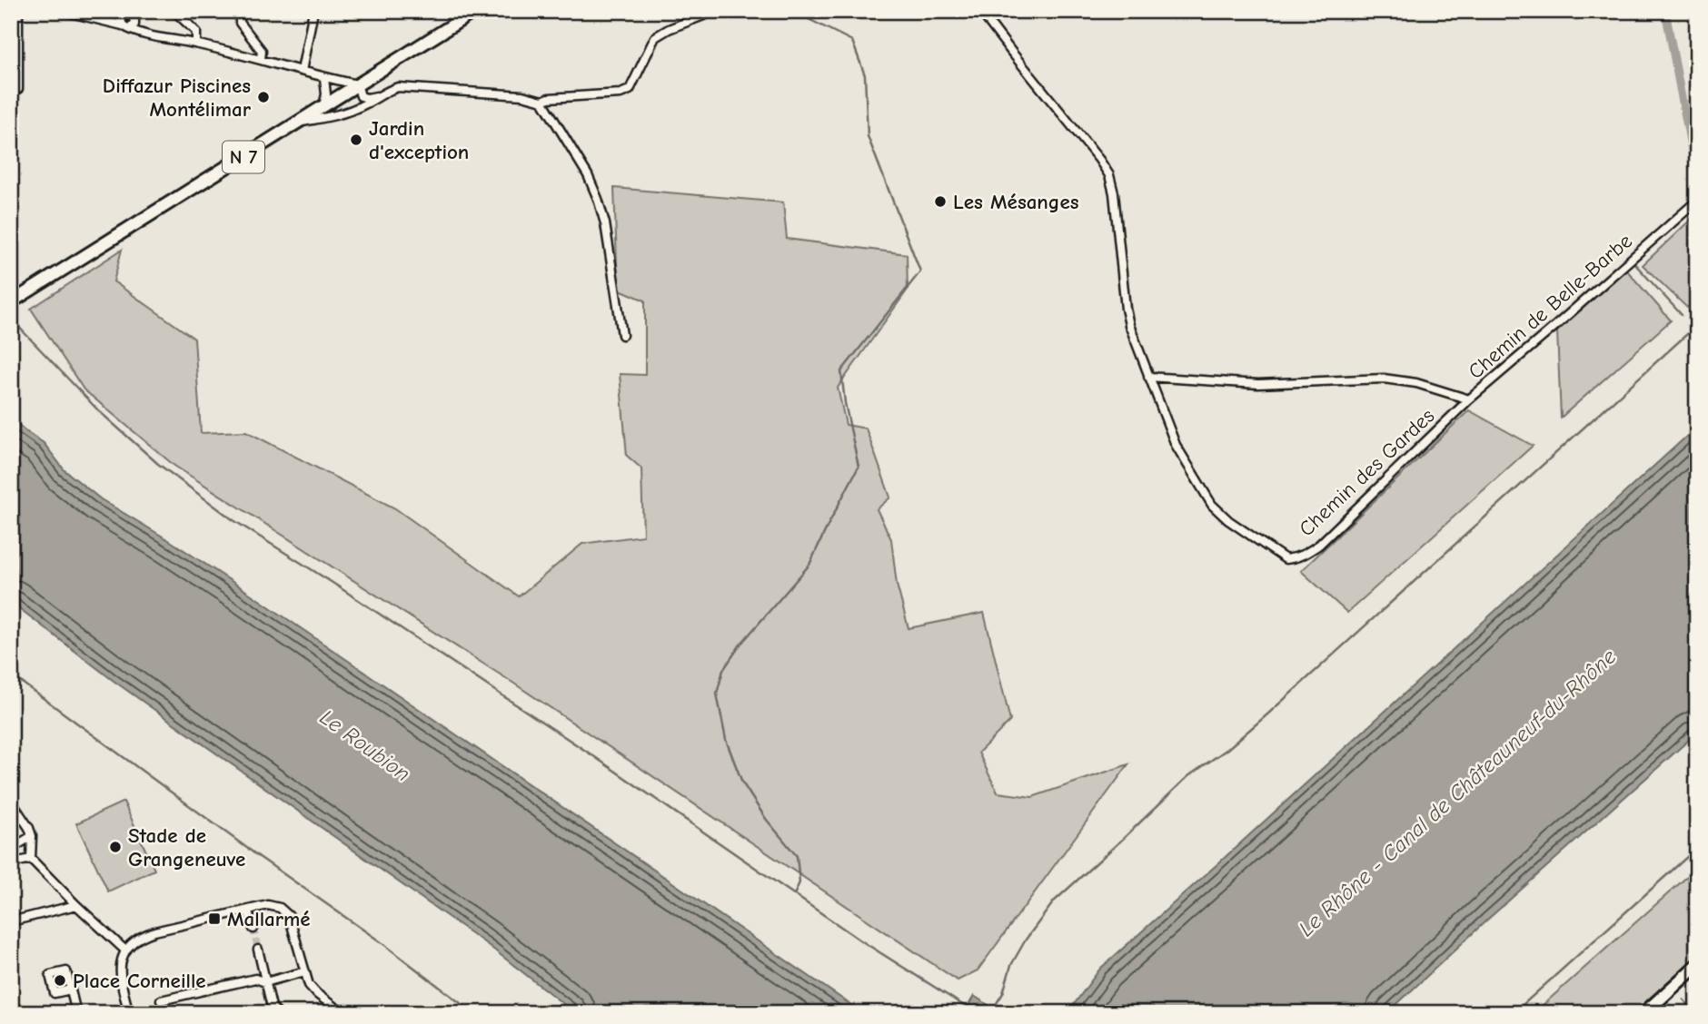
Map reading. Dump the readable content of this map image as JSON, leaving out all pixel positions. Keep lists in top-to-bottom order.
{
  "streets": {
    "main road": ["N 7"],
    "street": ["Chemin de Belle-Barbe", "Chemin des Gardes"]
  },
  "crossings": [
    ["Chemin de Belle-Barbe", "Chemin des Gardes"]
  ],
  "water": ["Le Roubion", "Le Rhône - Canal de Châteauneuf-du-Rhône"],
  "places": {
    "other": [
      "Diffazur Piscines Montélimar",
      "Jardin d'exception",
      "Les Mésanges",
      "Stade de Grangeneuve",
      "Place Corneille"
    ],
    "transit": ["Mallarmé"]
  }
}
